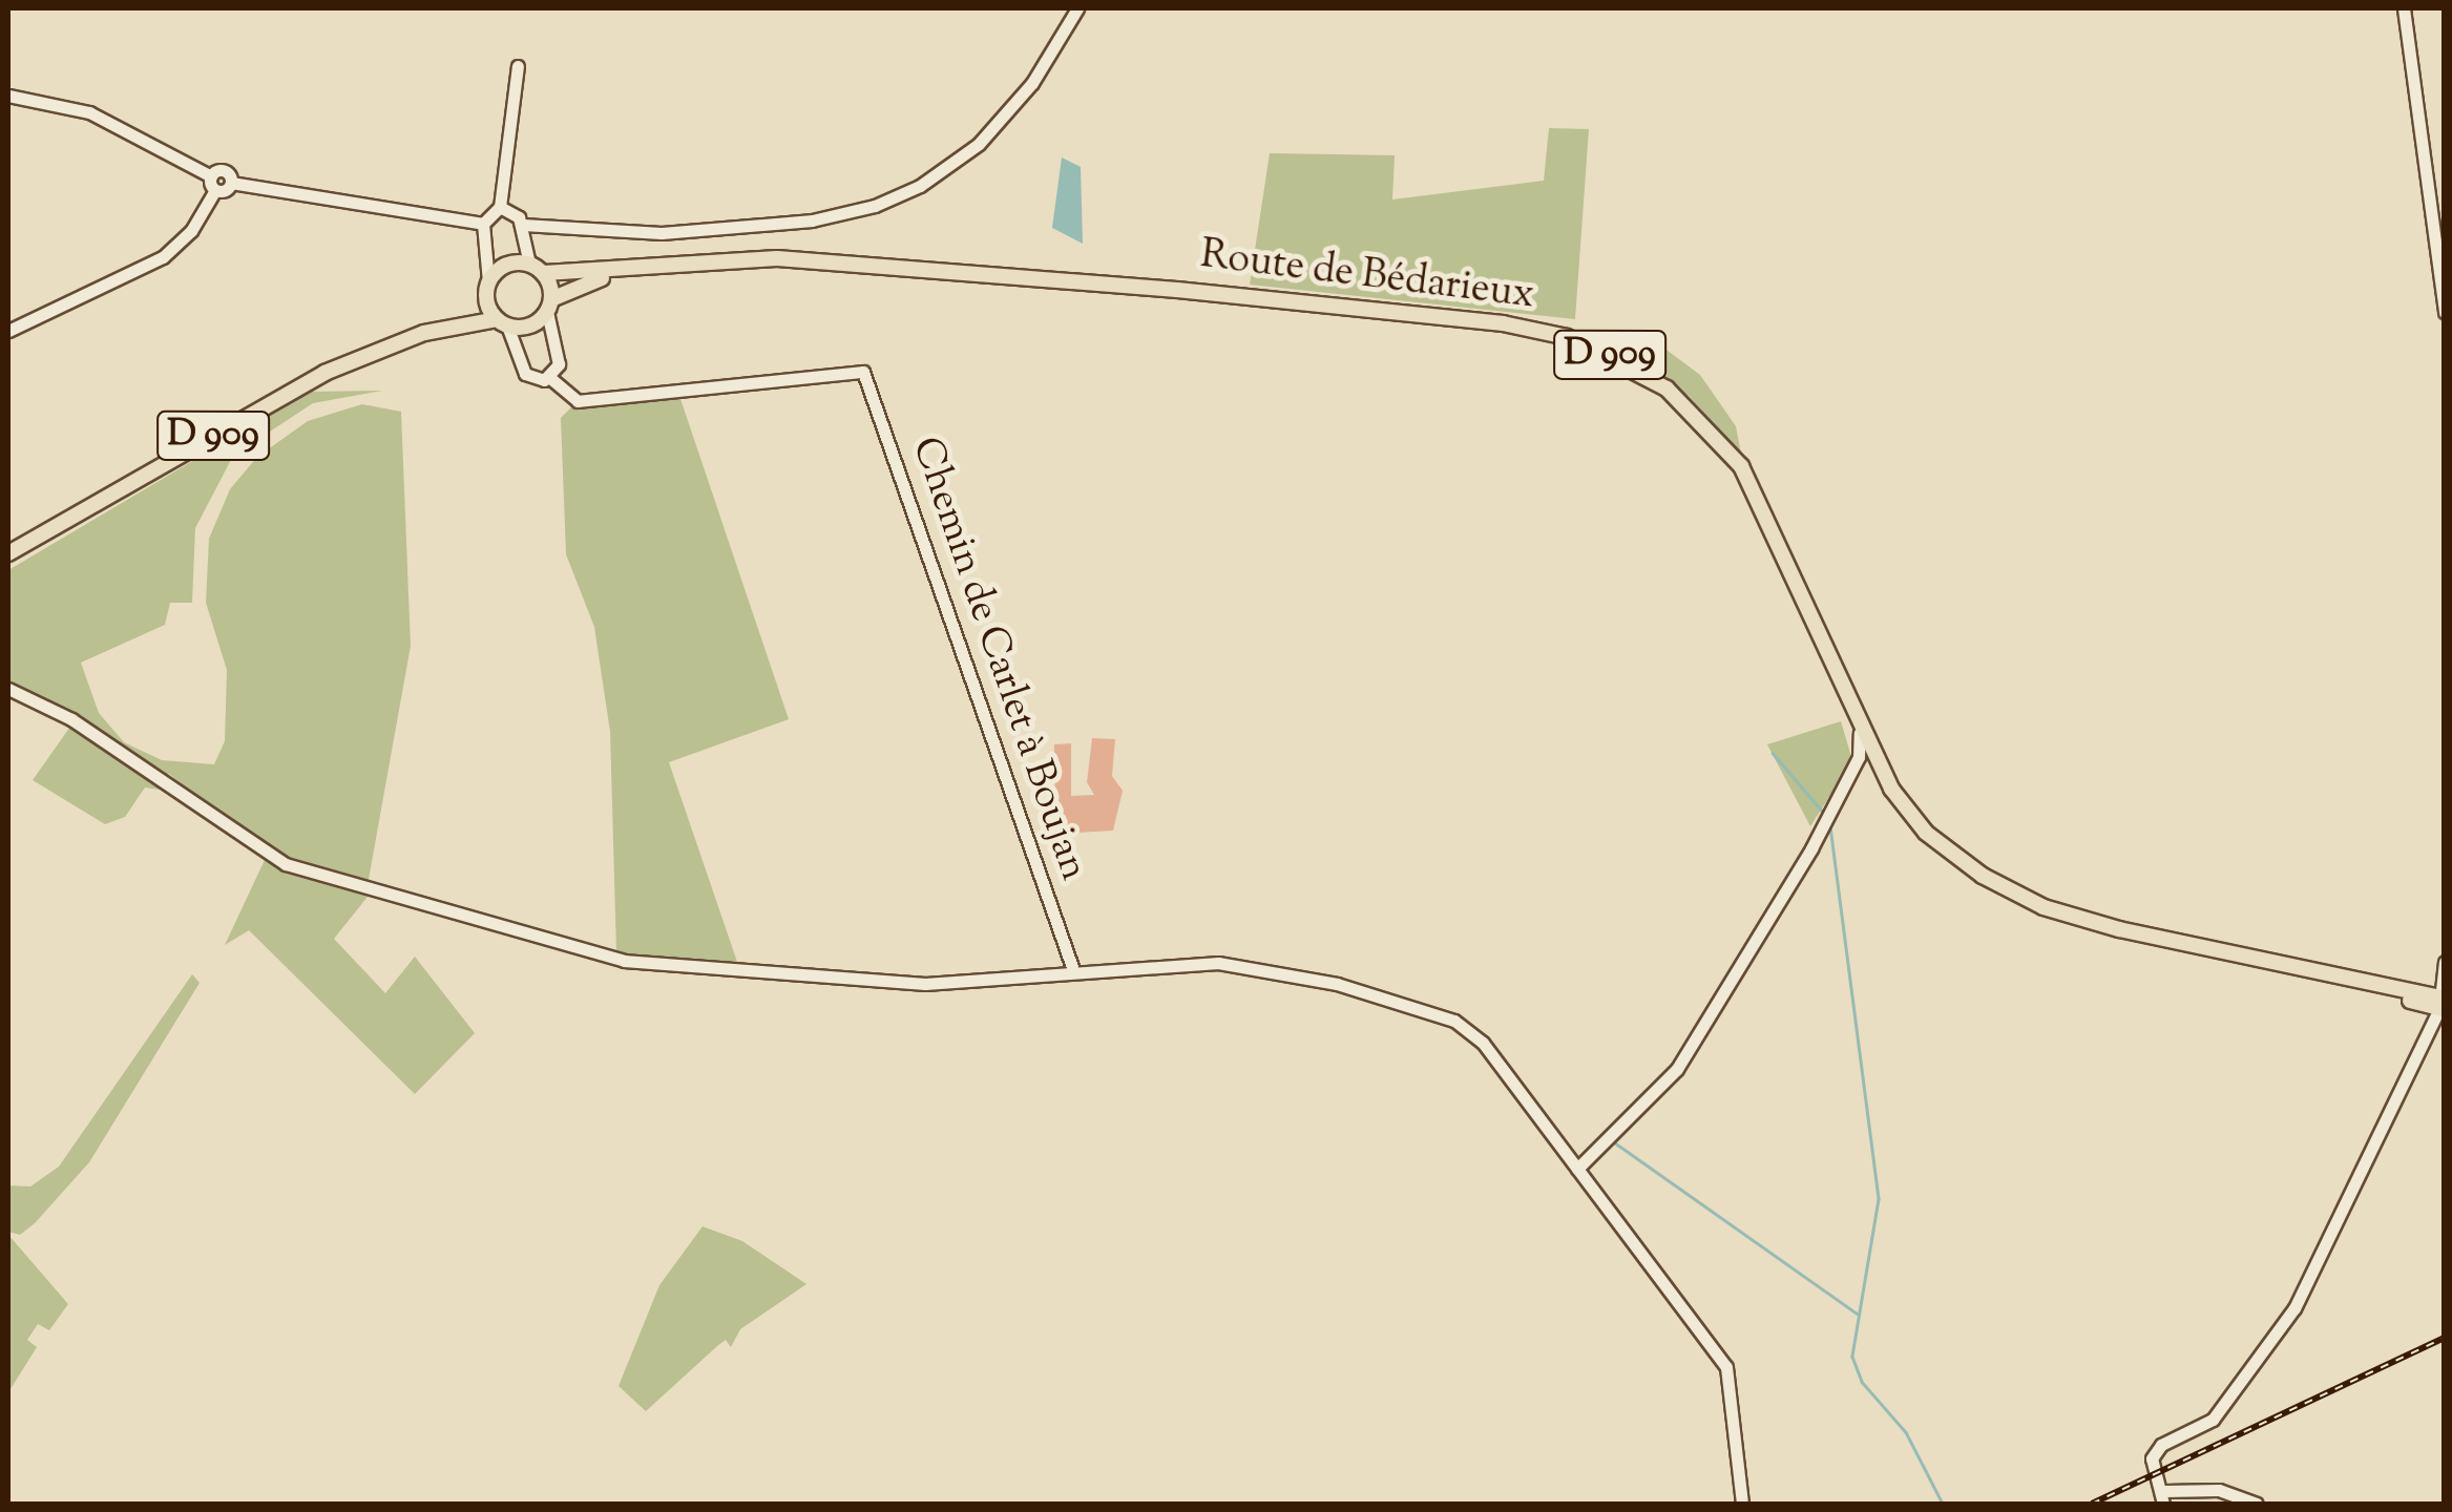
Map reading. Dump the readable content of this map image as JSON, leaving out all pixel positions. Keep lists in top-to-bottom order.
{
  "streets": {
    "main road": ["Route de Bédarieux", "D 909"],
    "street": ["Chemin de Carlet à Boujan"]
  },
  "crossings": [
    ["Route de Bédarieux", "D 909"]
  ]
}
